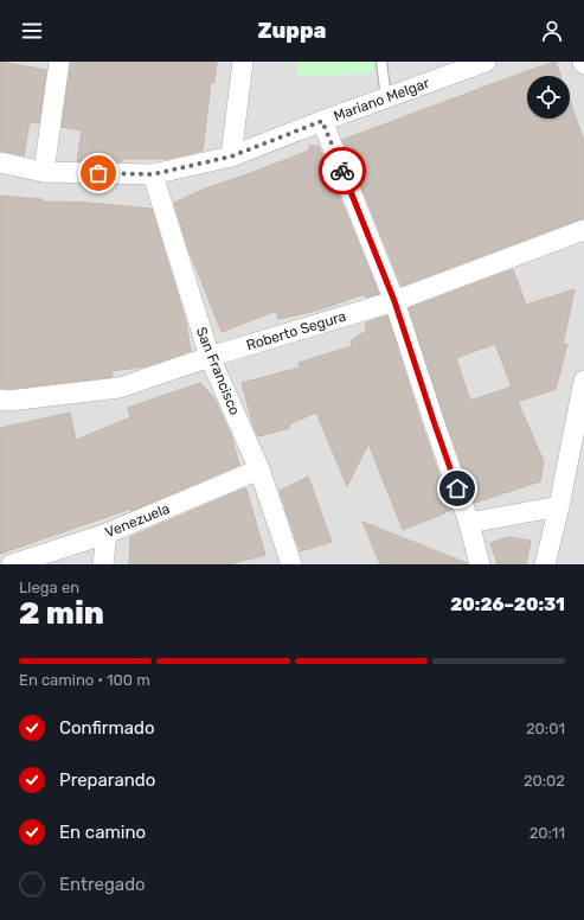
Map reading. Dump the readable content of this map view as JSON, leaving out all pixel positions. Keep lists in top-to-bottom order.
{
  "streets": {
    "street": [
      "Mariano Melgar",
      "Roberto Segura",
      "San Francisco",
      "Venezuela"
    ]
  },
  "crossings": [
    ["Mariano Melgar", "San Francisco"],
    ["Roberto Segura", "San Francisco"],
    ["San Francisco", "Venezuela"]
  ],
  "page": {
    "header": "Zuppa",
    "heading": ["2 min", "Llega en", "20:26–20:31"],
    "bar": "En camino · 100 m",
    "list": [
      ["Confirmado", "20:01"],
      ["Preparando", "20:02"],
      ["En camino", "20:11"],
      "Entregado"
    ]
  }
}
